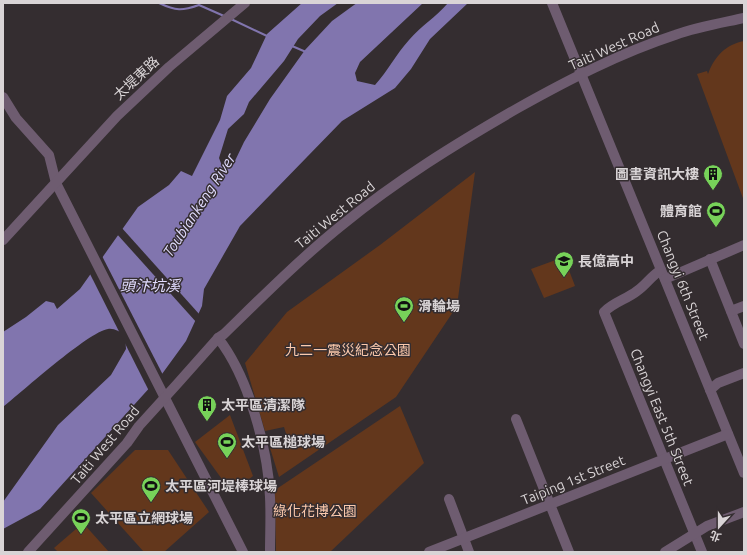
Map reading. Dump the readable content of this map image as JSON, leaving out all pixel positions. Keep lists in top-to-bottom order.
{
  "streets": {
    "street": [
      "Taiti West Road",
      "太堤東路",
      "Changyi 6th Street",
      "Changyi East 5th Street",
      "Taiping 1st Street"
    ]
  },
  "crossings": [
    ["Taiti West Road", "Changyi 6th Street"],
    ["Changyi 6th Street", "Changyi East 5th Street"],
    ["Changyi 6th Street", "Taiping 1st Street"],
    ["Changyi East 5th Street", "Taiping 1st Street"]
  ],
  "water": ["Toubiankeng River", "頭汴坑溪"],
  "parks": ["九二一震災紀念公園", "綠化花博公園"],
  "places": {
    "building": ["圖書資訊大樓", "太平區清潔隊"],
    "sports": [
      "體育館",
      "滑輪場",
      "太平區槌球場",
      "太平區河堤棒球場",
      "太平區立網球場"
    ],
    "school or university": ["長億高中"]
  },
  "north": "bottom"
}
